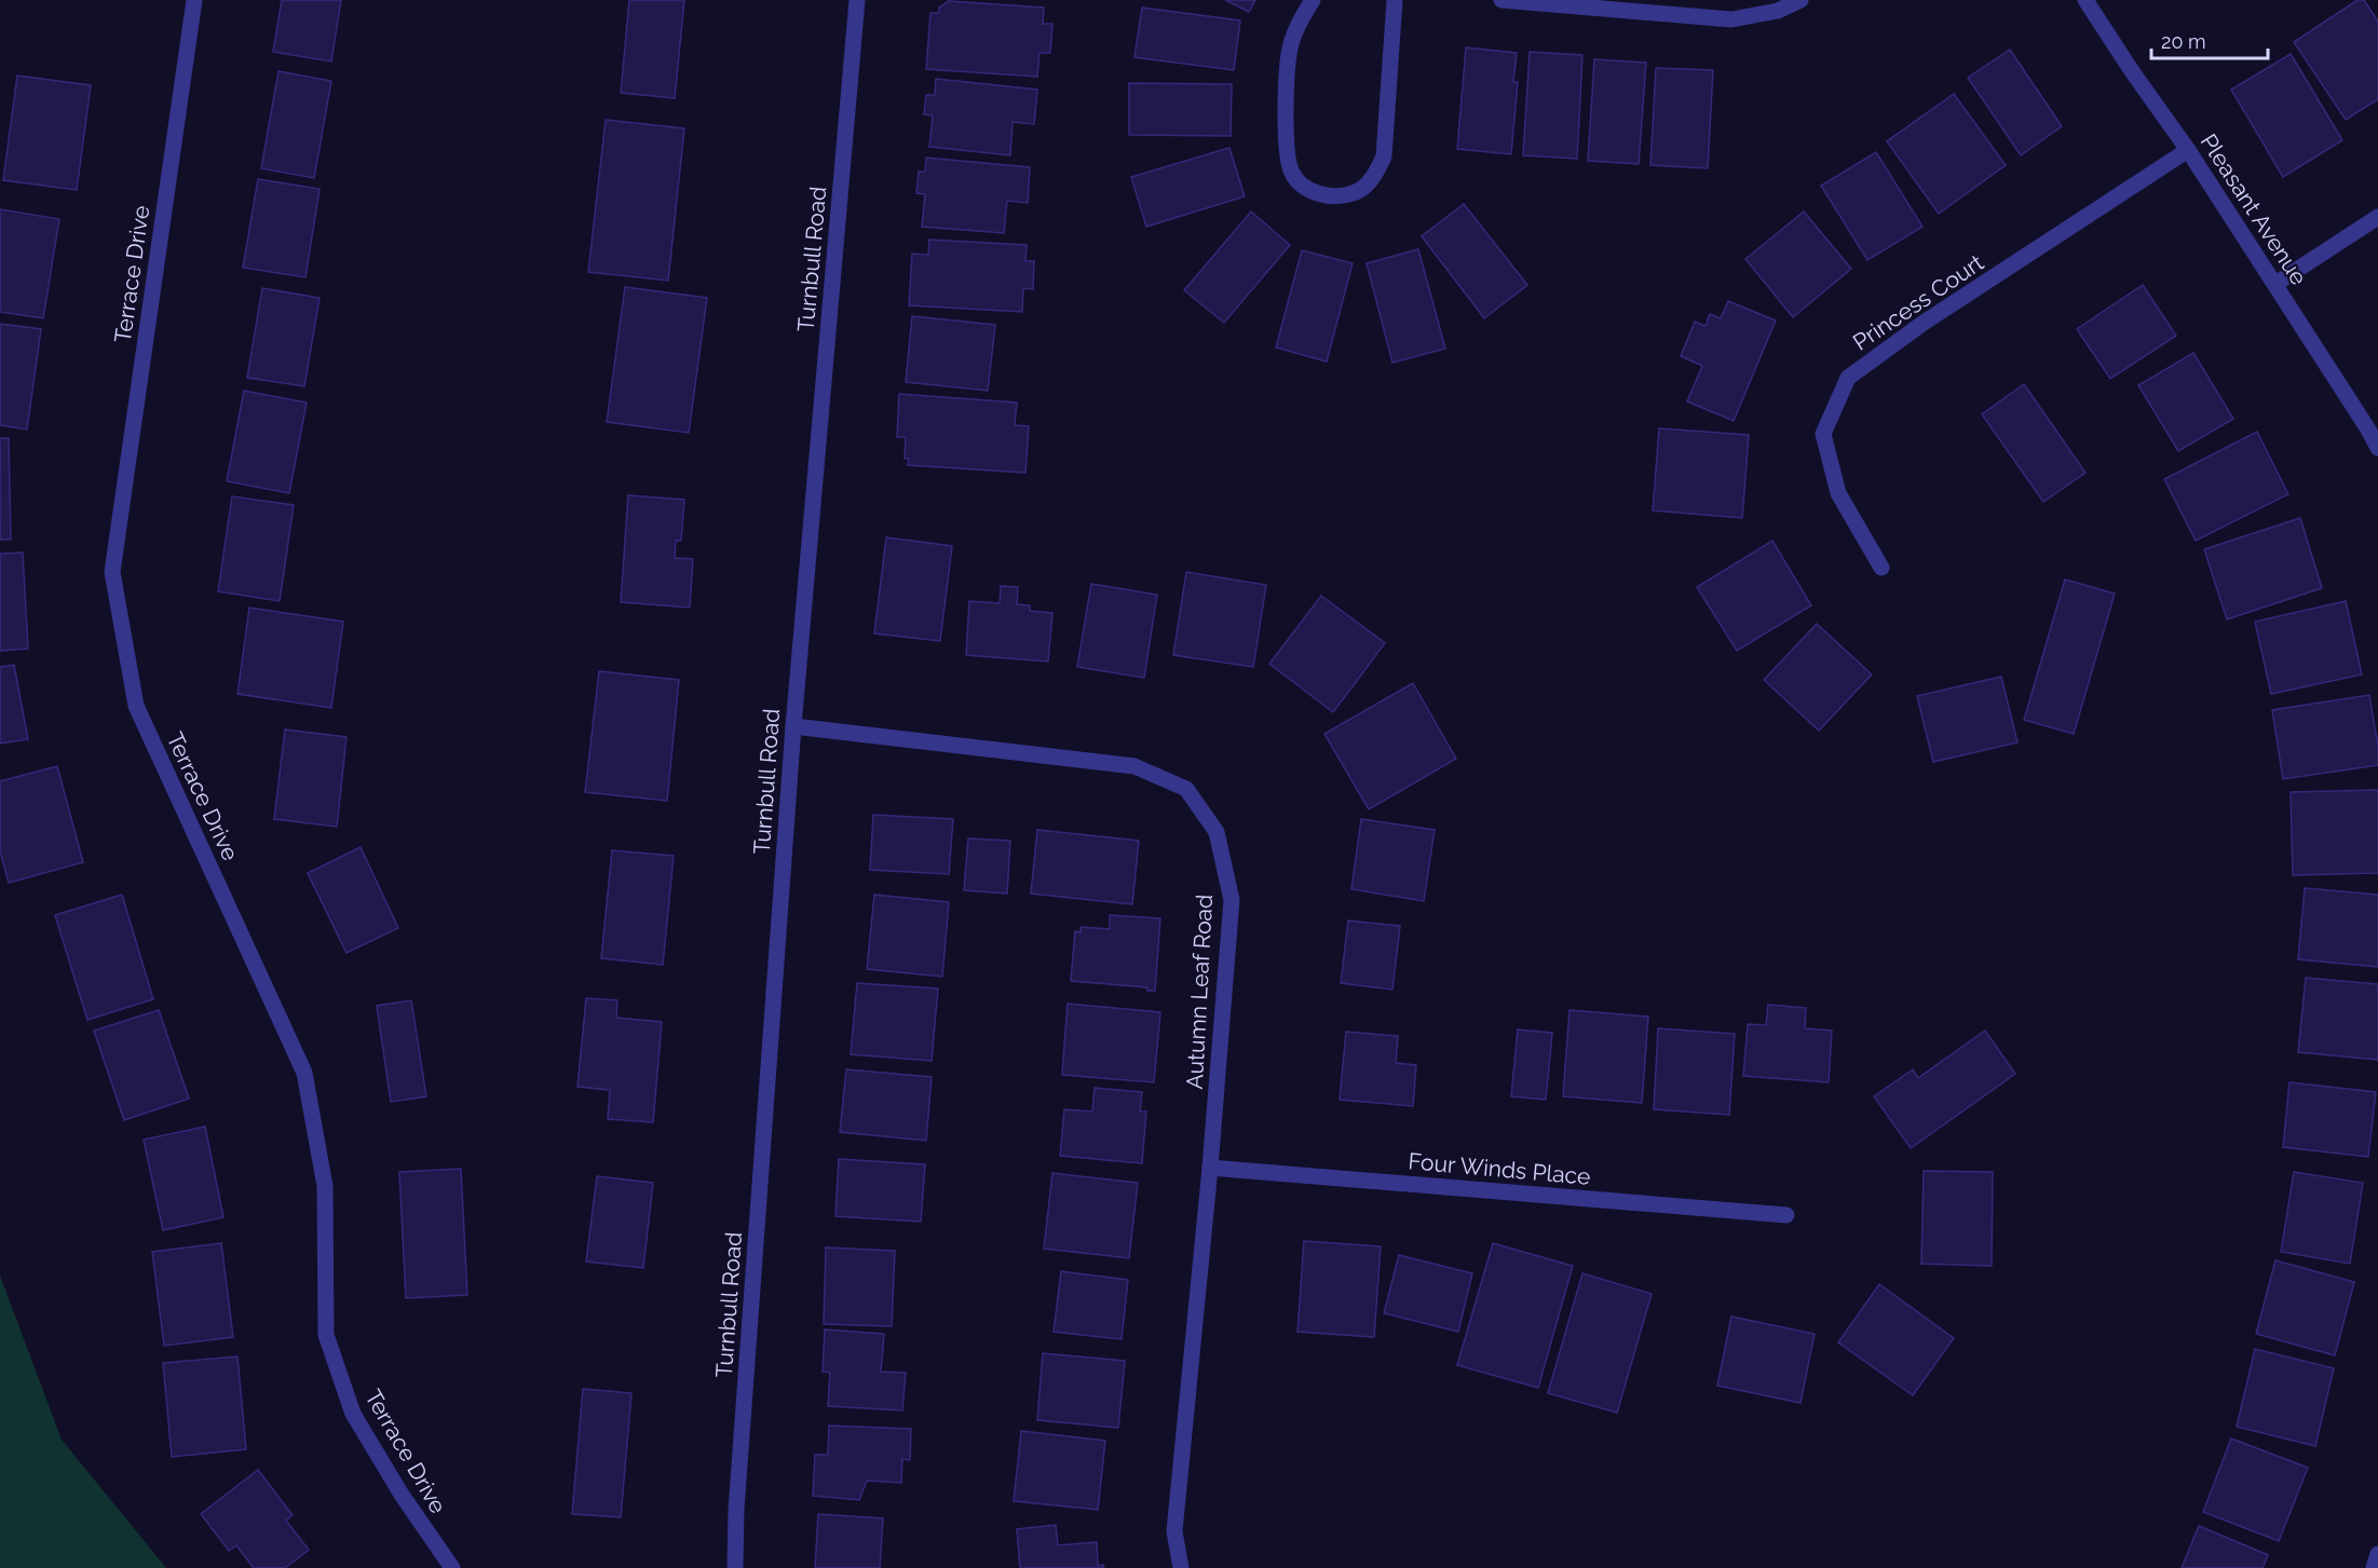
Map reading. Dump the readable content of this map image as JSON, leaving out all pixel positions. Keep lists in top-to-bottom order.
{
  "streets": {
    "street": [
      "Pleasant Avenue",
      "Turnbull Road",
      "Terrace Drive",
      "Princess Court",
      "Autumn Leaf Road",
      "Four Winds Place"
    ]
  },
  "crossings": [
    ["Pleasant Avenue", "Princess Court"],
    ["Turnbull Road", "Autumn Leaf Road"],
    ["Autumn Leaf Road", "Four Winds Place"]
  ],
  "scale_bar": "20 m"
}
